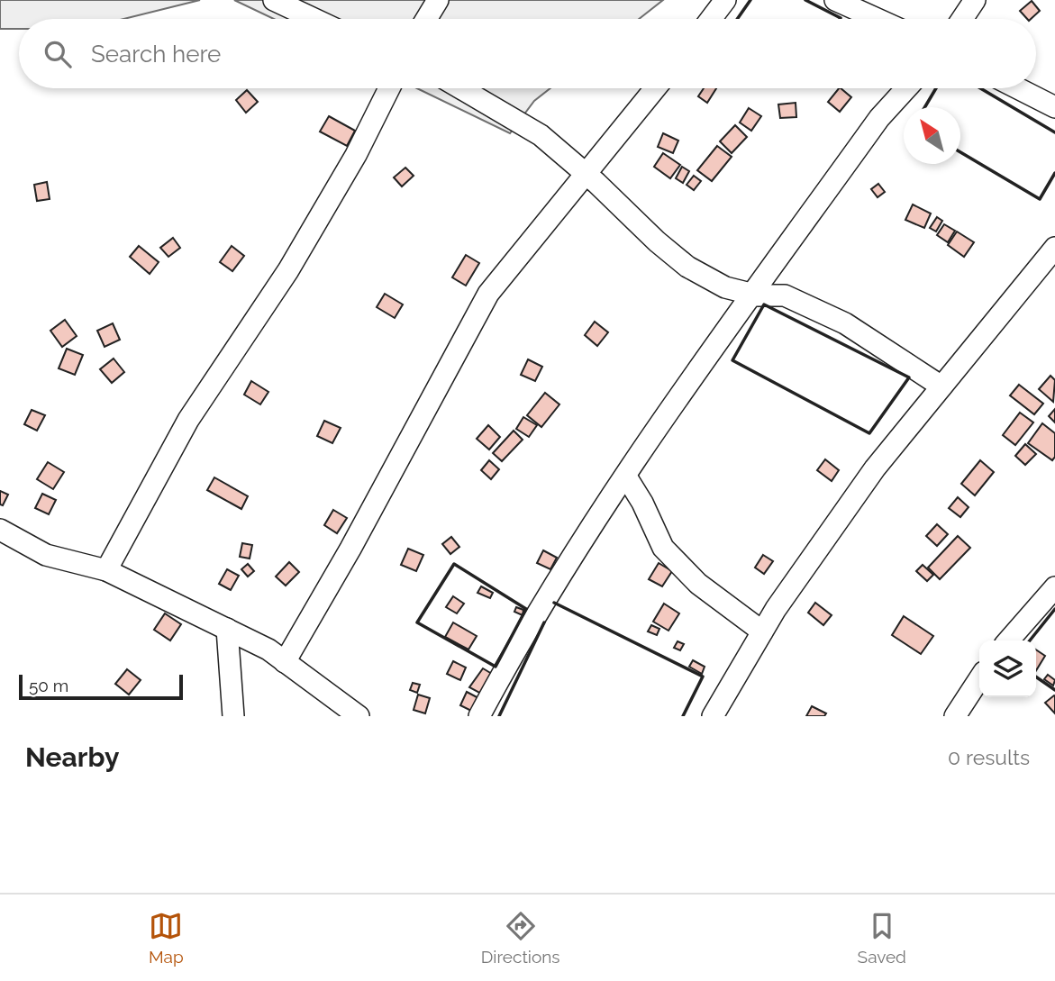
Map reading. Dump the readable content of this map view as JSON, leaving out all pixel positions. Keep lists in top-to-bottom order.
{
  "scale_bar": "50 m",
  "north": "top left",
  "page": {
    "search": "Search here",
    "scale": "50 m",
    "heading": ["Nearby", "0 results"],
    "nav": ["Map", "Directions", "Saved"]
  }
}
